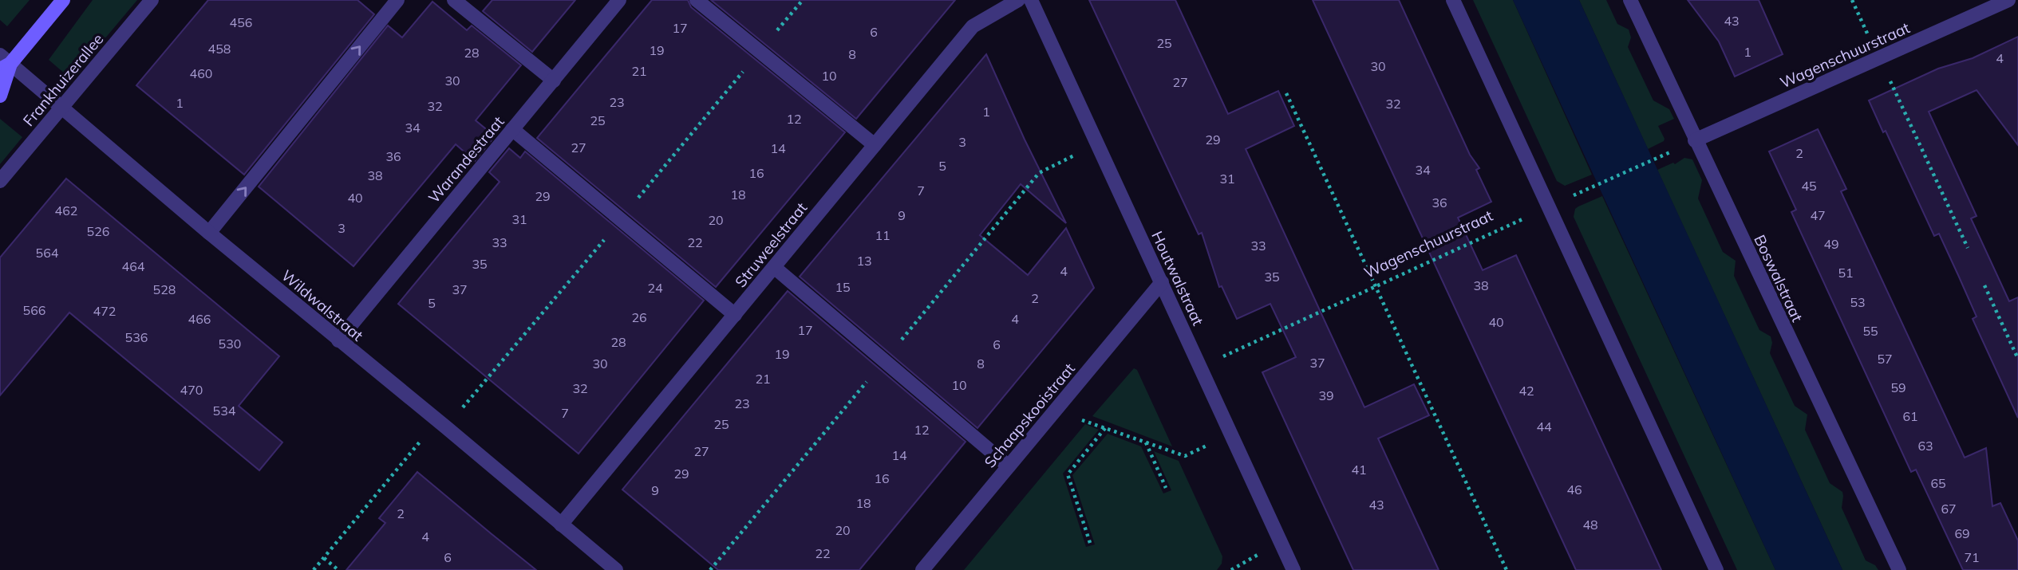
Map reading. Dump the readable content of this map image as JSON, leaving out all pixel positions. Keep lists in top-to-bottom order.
{
  "streets": {
    "street": [
      "Wagenschuurstraat",
      "Frankhuizerallee",
      "Warandestraat",
      "Struweelstraat",
      "Houtwalstraat",
      "Boswalstraat",
      "Wildwalstraat",
      "Schaapskooistraat"
    ]
  },
  "crossings": [
    ["Wagenschuurstraat", "Houtwalstraat"],
    ["Wagenschuurstraat", "Boswalstraat"],
    ["Frankhuizerallee", "Wildwalstraat"],
    ["Warandestraat", "Wildwalstraat"],
    ["Struweelstraat", "Wildwalstraat"],
    ["Houtwalstraat", "Schaapskooistraat"]
  ],
  "house_numbers": [
    "43",
    "456",
    "17",
    "6",
    "25",
    "458",
    "19",
    "1",
    "28",
    "8",
    "4",
    "30",
    "21",
    "460",
    "10",
    "30",
    "27",
    "23",
    "1",
    "32",
    "32",
    "1",
    "12",
    "25",
    "34",
    "29",
    "3",
    "27",
    "14",
    "2",
    "36",
    "5",
    "34",
    "16",
    "38",
    "31",
    "45",
    "7",
    "18",
    "29",
    "40",
    "36",
    "462",
    "9",
    "47",
    "31",
    "20",
    "3",
    "526",
    "11",
    "33",
    "22",
    "49",
    "33",
    "564",
    "13",
    "35",
    "464",
    "4",
    "51",
    "35",
    "38",
    "15",
    "24",
    "528",
    "37",
    "2",
    "53",
    "5",
    "566",
    "472",
    "26",
    "466",
    "4",
    "40",
    "17",
    "55",
    "536",
    "28",
    "530",
    "6",
    "19",
    "57",
    "37",
    "30",
    "8",
    "21",
    "10",
    "59",
    "32",
    "470",
    "42",
    "39",
    "23",
    "534",
    "7",
    "61",
    "25",
    "44",
    "12",
    "63",
    "27",
    "14",
    "41",
    "29",
    "16",
    "65",
    "46",
    "9",
    "18",
    "43",
    "67",
    "2",
    "48",
    "20",
    "69",
    "4",
    "22",
    "6",
    "71"
  ]
}
